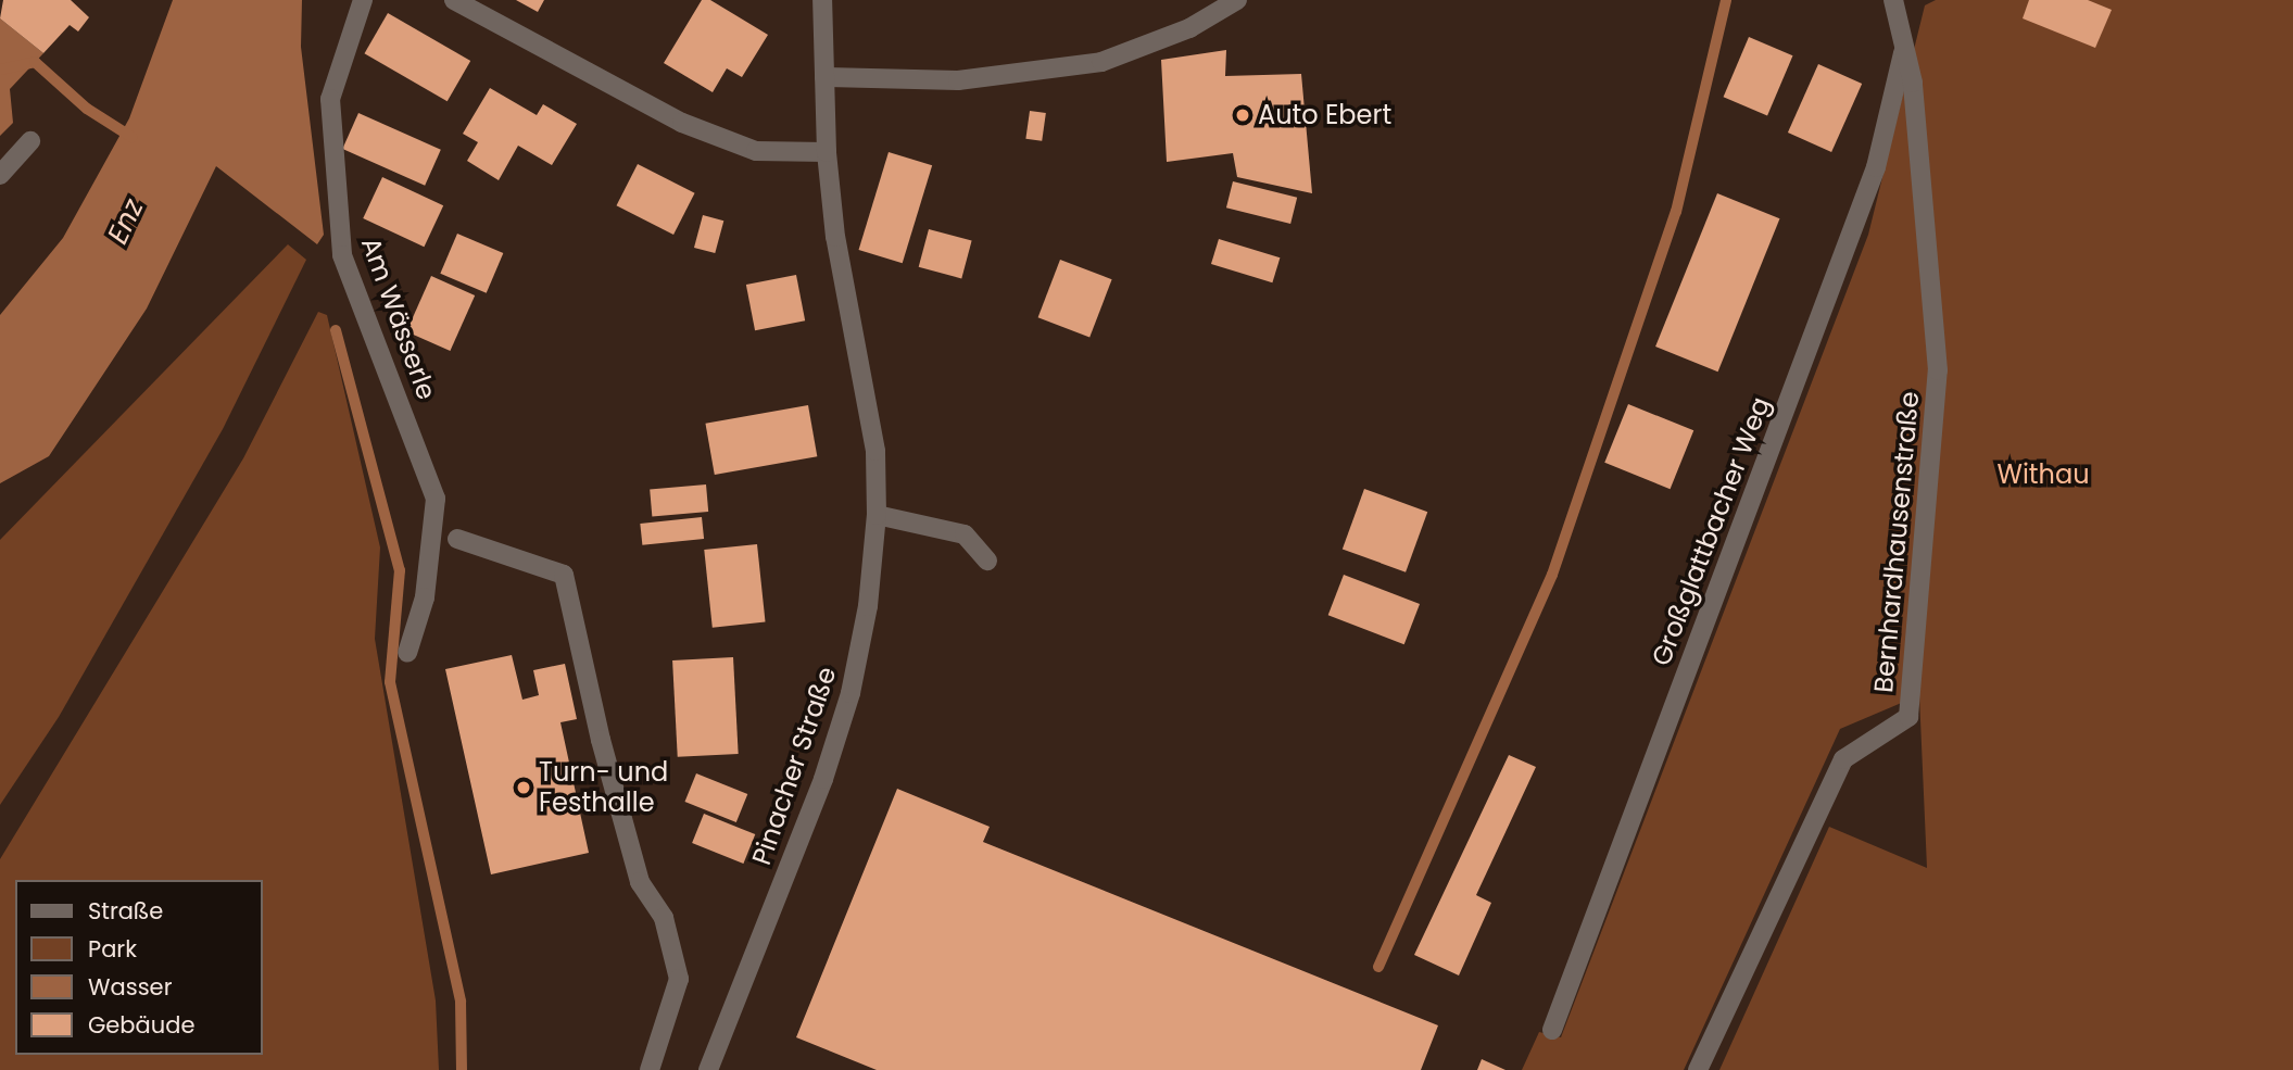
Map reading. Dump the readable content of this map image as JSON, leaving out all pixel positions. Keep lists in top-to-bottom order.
{
  "streets": {
    "street": [
      "Am Wässerle",
      "Großglattbacher Weg",
      "Bernhardhausenstraße",
      "Pinacher Straße"
    ]
  },
  "crossings": [
    ["Großglattbacher Weg", "Bernhardhausenstraße"]
  ],
  "water": ["Enz"],
  "parks": ["Withau"],
  "places": ["Auto Ebert", "Turn- und Festhalle"],
  "legend": [
    "Straße",
    "Park",
    "Wasser",
    "Gebäude"
  ]
}
